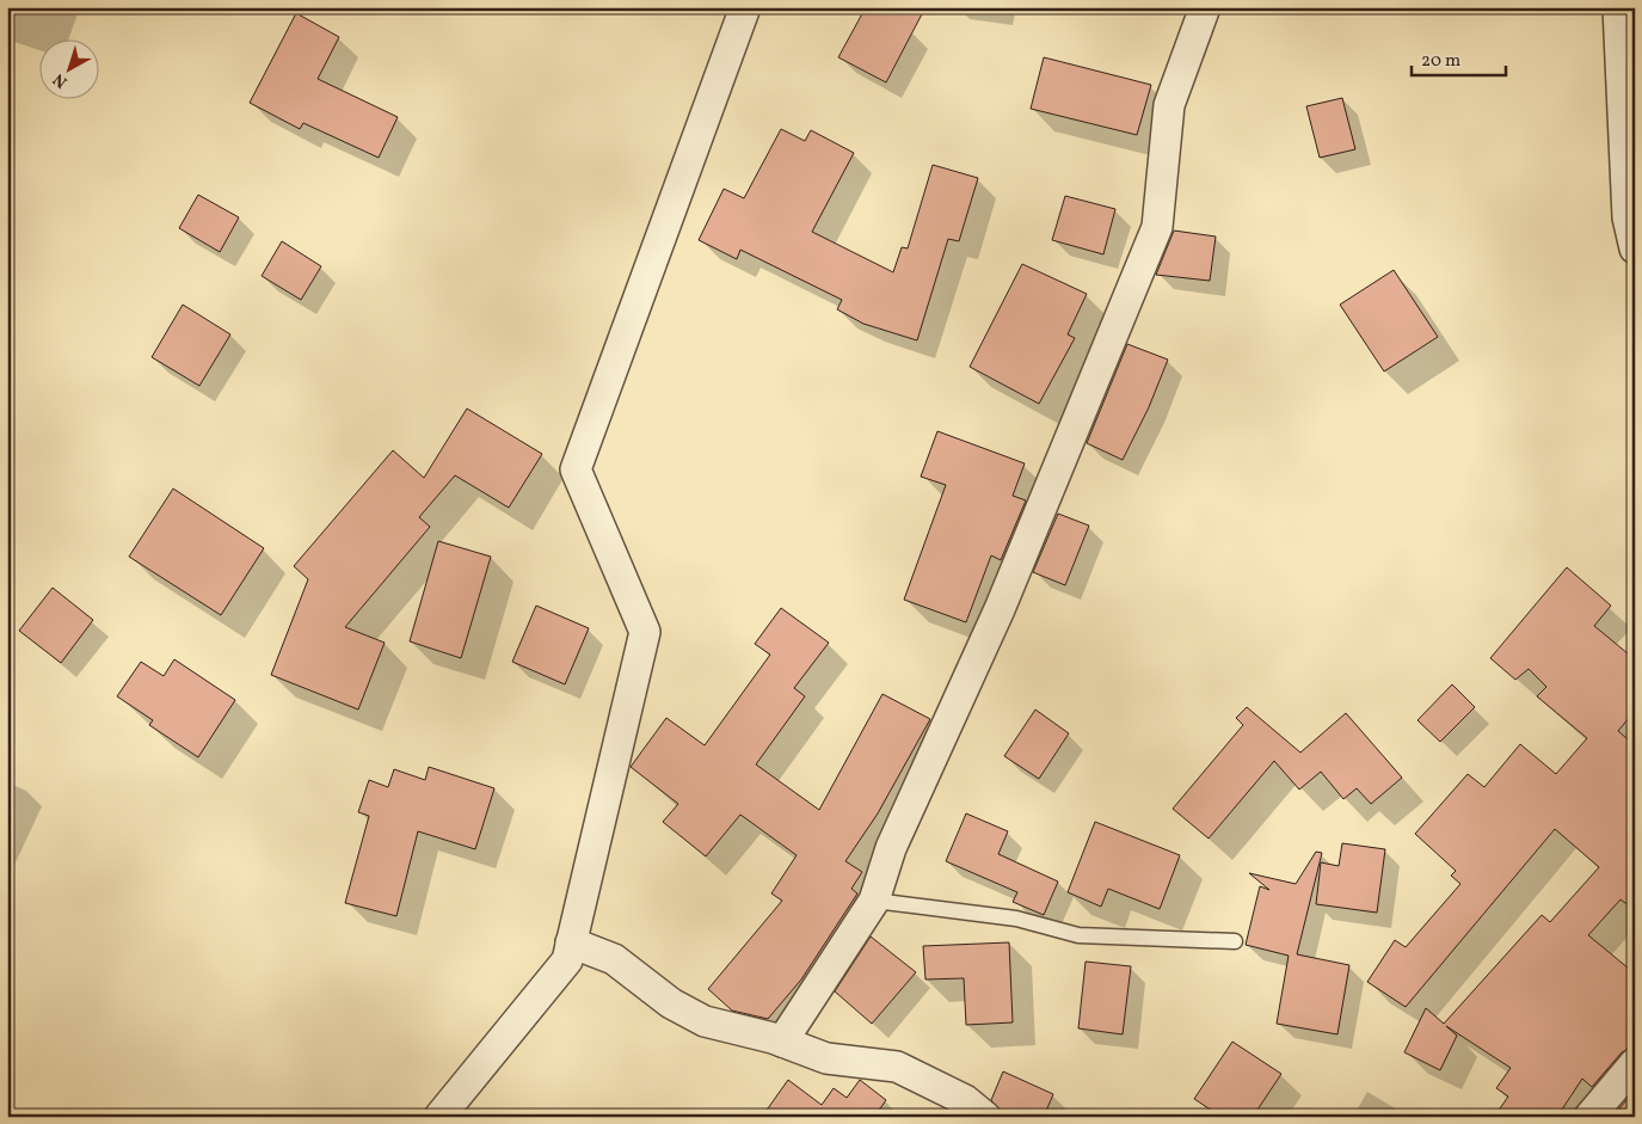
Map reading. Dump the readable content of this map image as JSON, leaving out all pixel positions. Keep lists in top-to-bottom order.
{
  "scale_bar": "20 m",
  "north": "bottom left"
}
